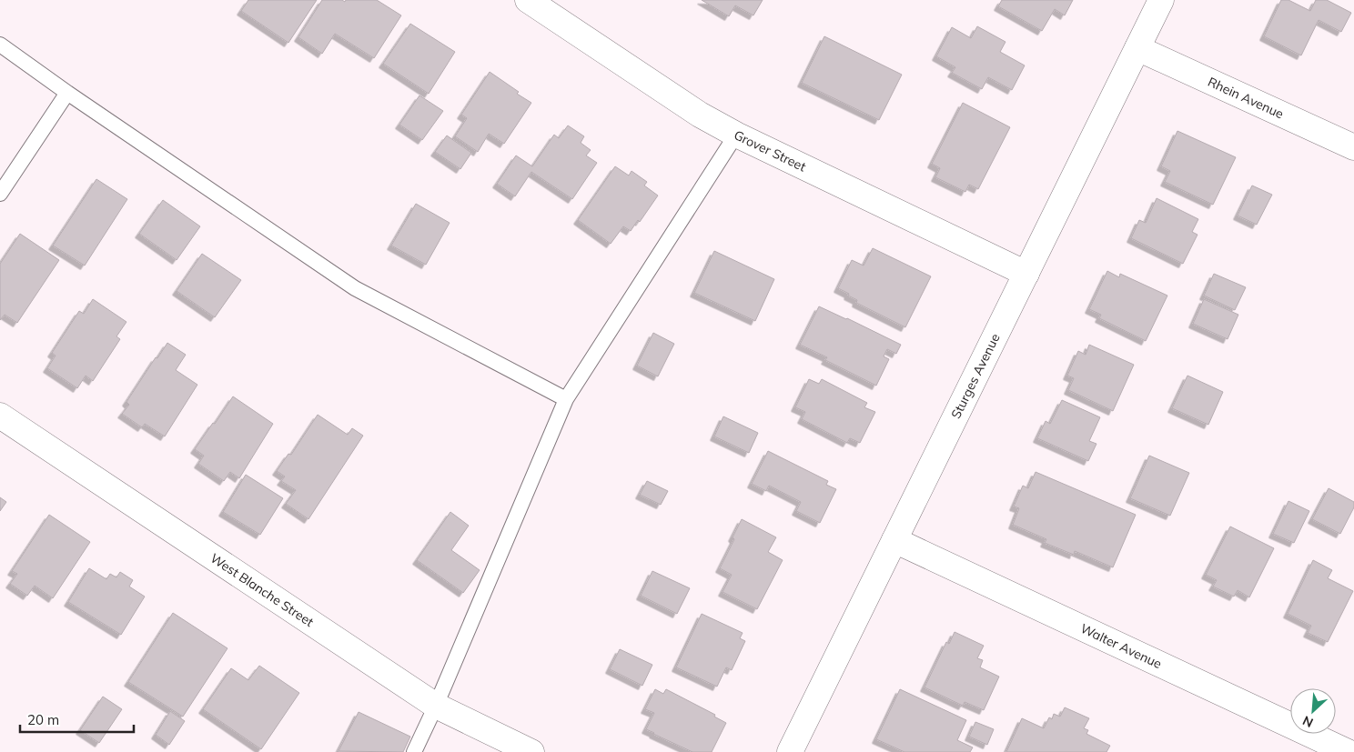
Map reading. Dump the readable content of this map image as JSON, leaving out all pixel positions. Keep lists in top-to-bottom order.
{
  "streets": {
    "street": [
      "Rhein Avenue",
      "Grover Street",
      "Sturges Avenue",
      "West Blanche Street",
      "Walter Avenue"
    ]
  },
  "crossings": [
    ["Rhein Avenue", "Sturges Avenue"],
    ["Grover Street", "Sturges Avenue"],
    ["Sturges Avenue", "Walter Avenue"]
  ],
  "scale_bar": "20 m",
  "north": "bottom left"
}
